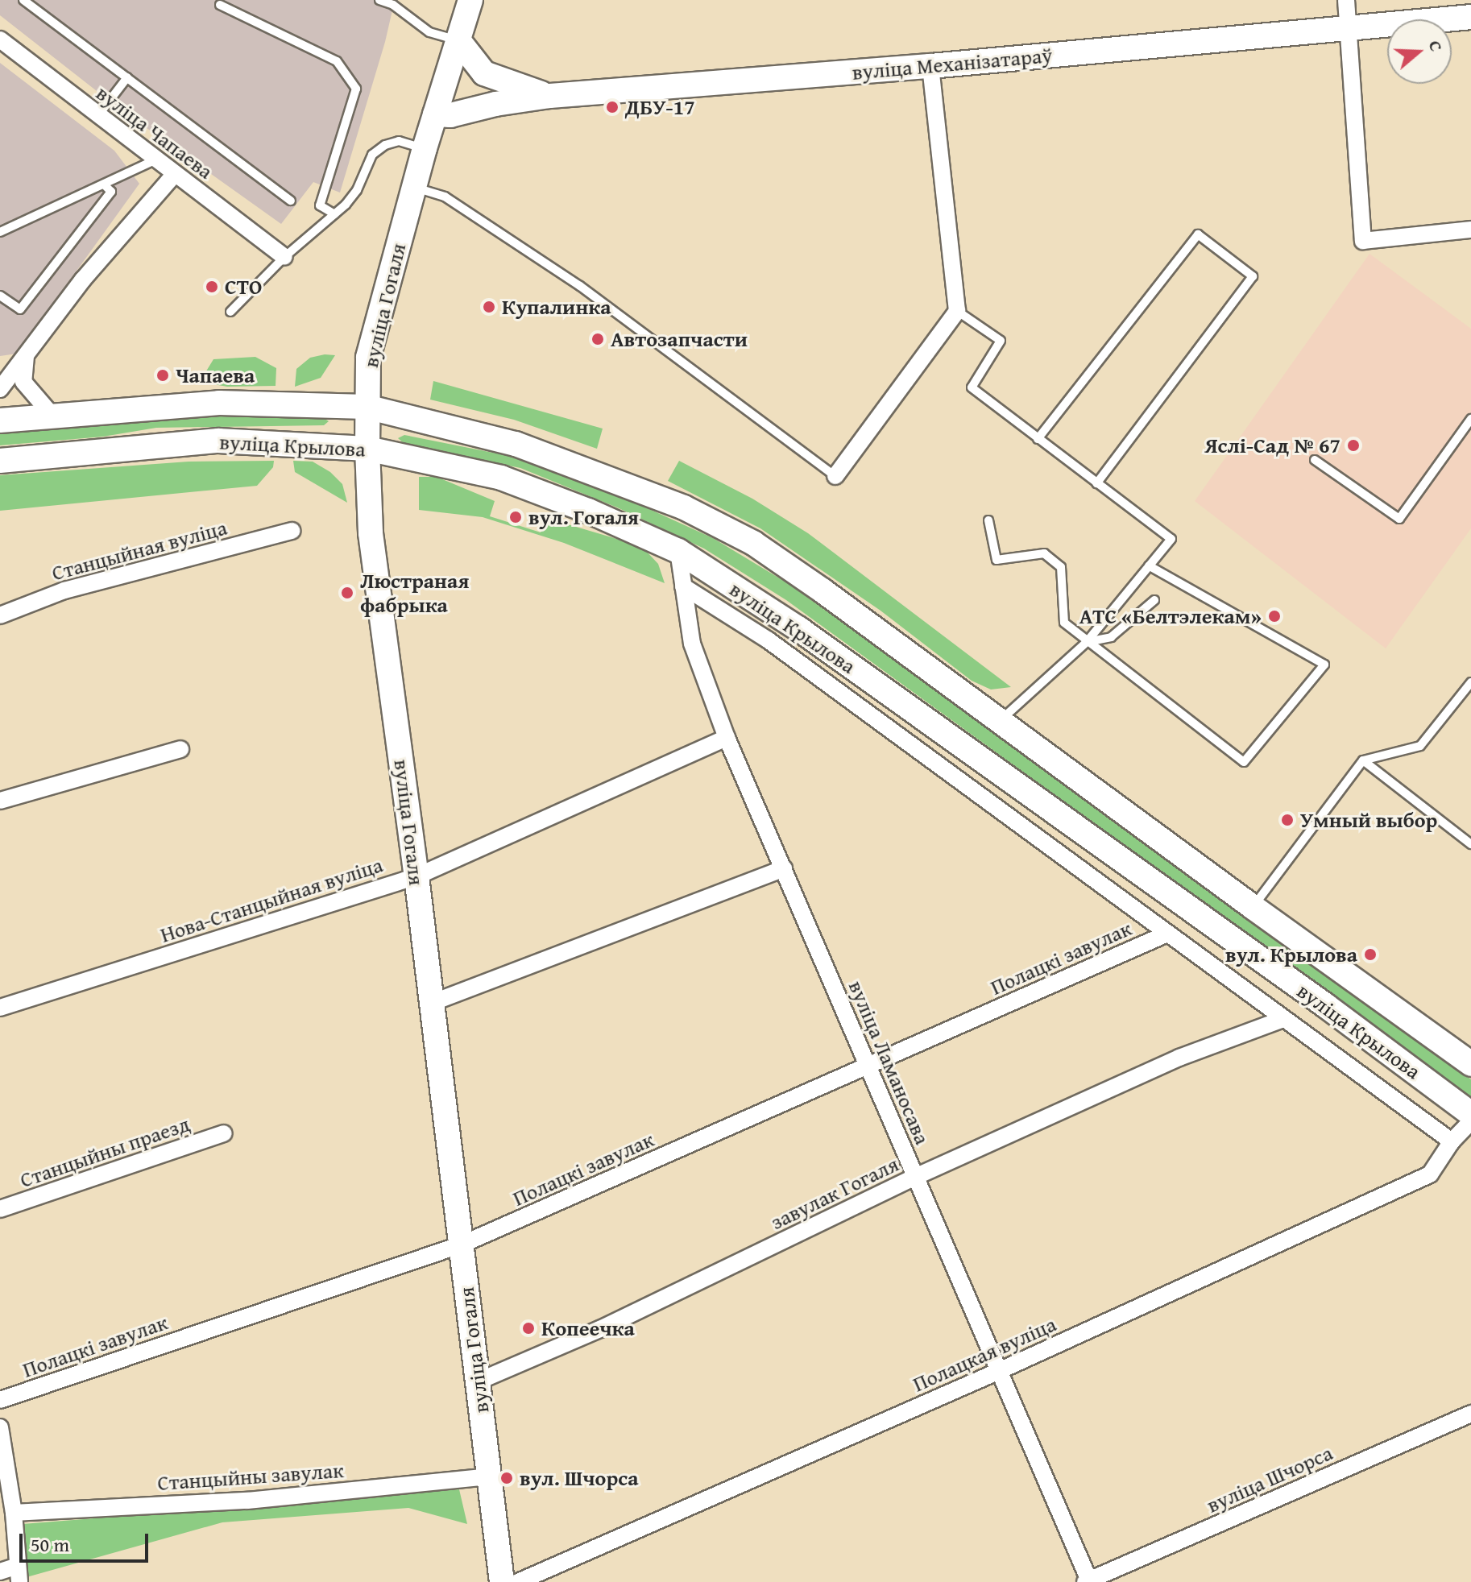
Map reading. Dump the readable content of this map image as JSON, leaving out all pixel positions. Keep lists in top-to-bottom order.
{
  "streets": {
    "main road": ["вуліца Механізатараў", "вуліца Гогаля", "вуліца Крылова"],
    "street": [
      "вуліца Чапаева",
      "Станцыйная вуліца",
      "Нова-Станцыйная вуліца",
      "Полацкі завулак",
      "вуліца Ламаносава",
      "Станцыйны праезд",
      "завулак Гогаля",
      "Полацкая вуліца",
      "Станцыйны завулак",
      "вуліца Шчорса"
    ]
  },
  "crossings": [
    ["вуліца Механізатараў", "вуліца Гогаля"],
    ["вуліца Гогаля", "вуліца Крылова"],
    ["вуліца Гогаля", "Нова-Станцыйная вуліца"],
    ["вуліца Гогаля", "Полацкі завулак"],
    ["вуліца Гогаля", "завулак Гогаля"],
    ["вуліца Гогаля", "Станцыйны завулак"],
    ["вуліца Крылова", "вуліца Ламаносава"],
    ["Нова-Станцыйная вуліца", "вуліца Ламаносава"],
    ["Полацкі завулак", "вуліца Ламаносава"],
    ["вуліца Ламаносава", "завулак Гогаля"],
    ["вуліца Ламаносава", "Полацкая вуліца"],
    ["вуліца Ламаносава", "вуліца Шчорса"]
  ],
  "places": [
    "ДБУ-17",
    "СТО",
    "Купалинка",
    "Автозапчасти",
    "Чапаева",
    "Яслі-Сад № 67",
    "вул. Гогаля",
    "Люстраная фабрыка",
    "АТС «Белтэлекам»",
    "Умный выбор",
    "вул. Крылова",
    "Копеечка",
    "вул. Шчорса"
  ],
  "scale_bar": "50 m",
  "north": "right"
}
